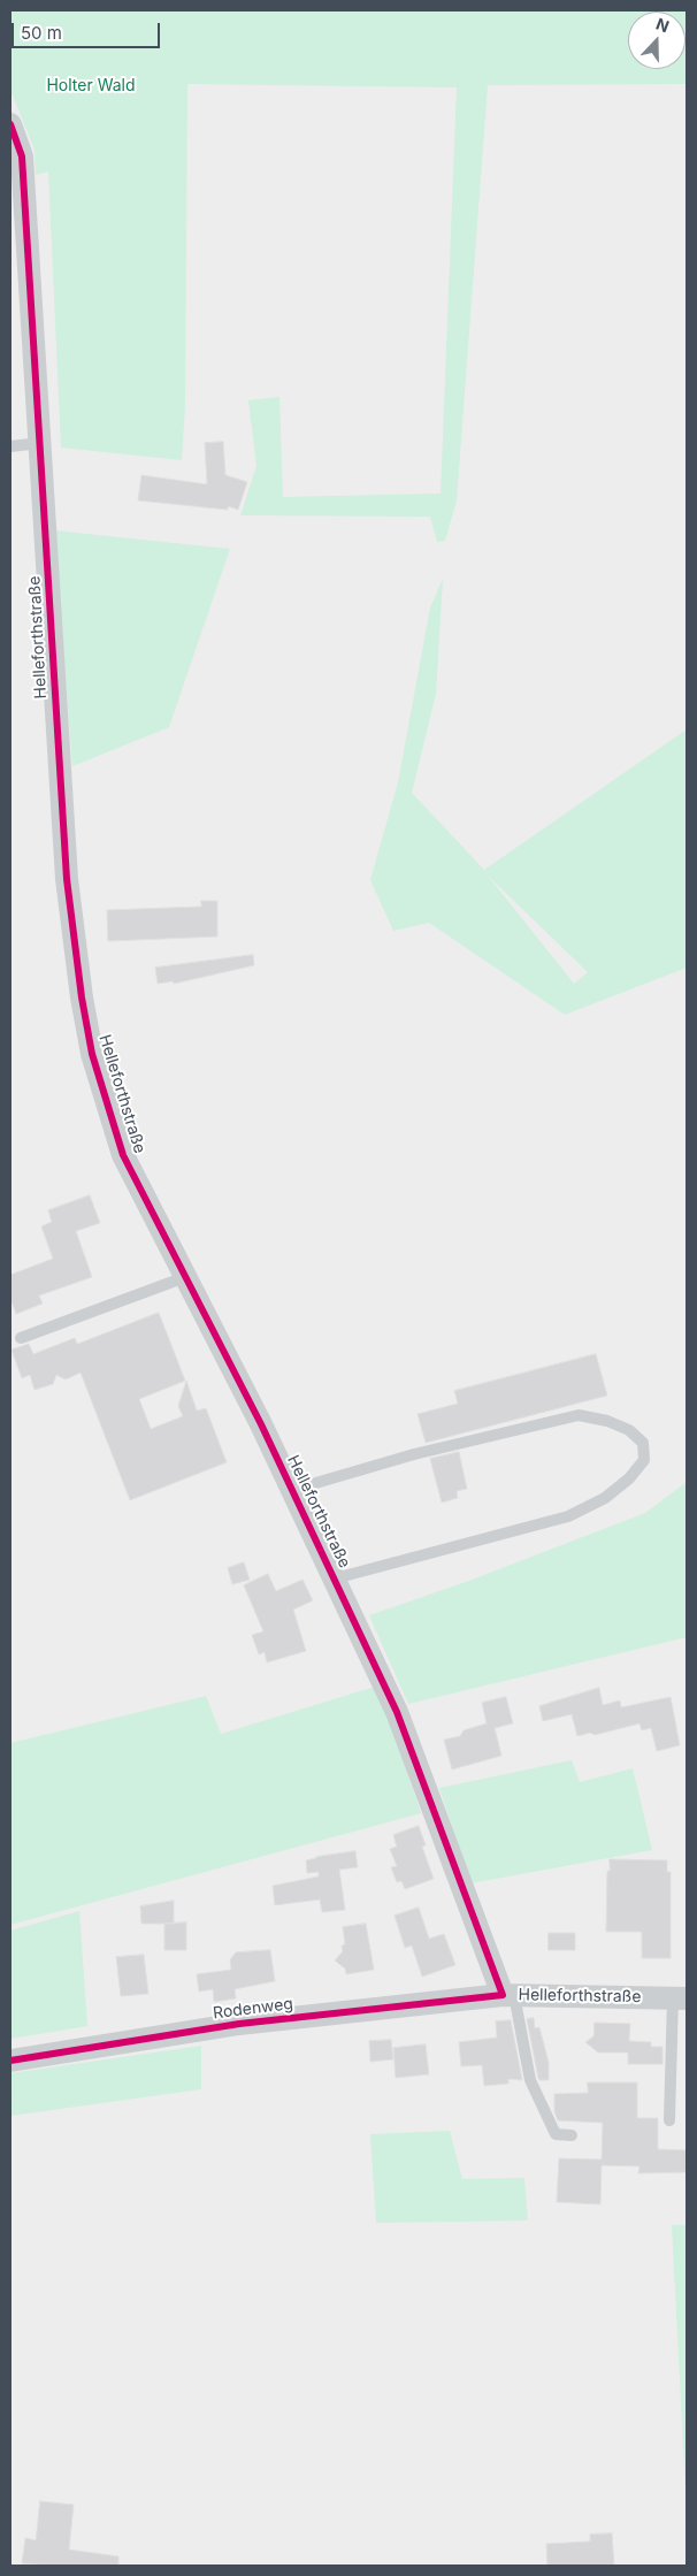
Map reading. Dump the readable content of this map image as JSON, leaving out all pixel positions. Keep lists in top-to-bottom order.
{
  "streets": {
    "street": ["Helleforthstraße", "Rodenweg"]
  },
  "crossings": [
    ["Helleforthstraße", "Rodenweg"]
  ],
  "parks": ["Holter Wald"],
  "scale_bar": "50 m",
  "north": "top"
}
